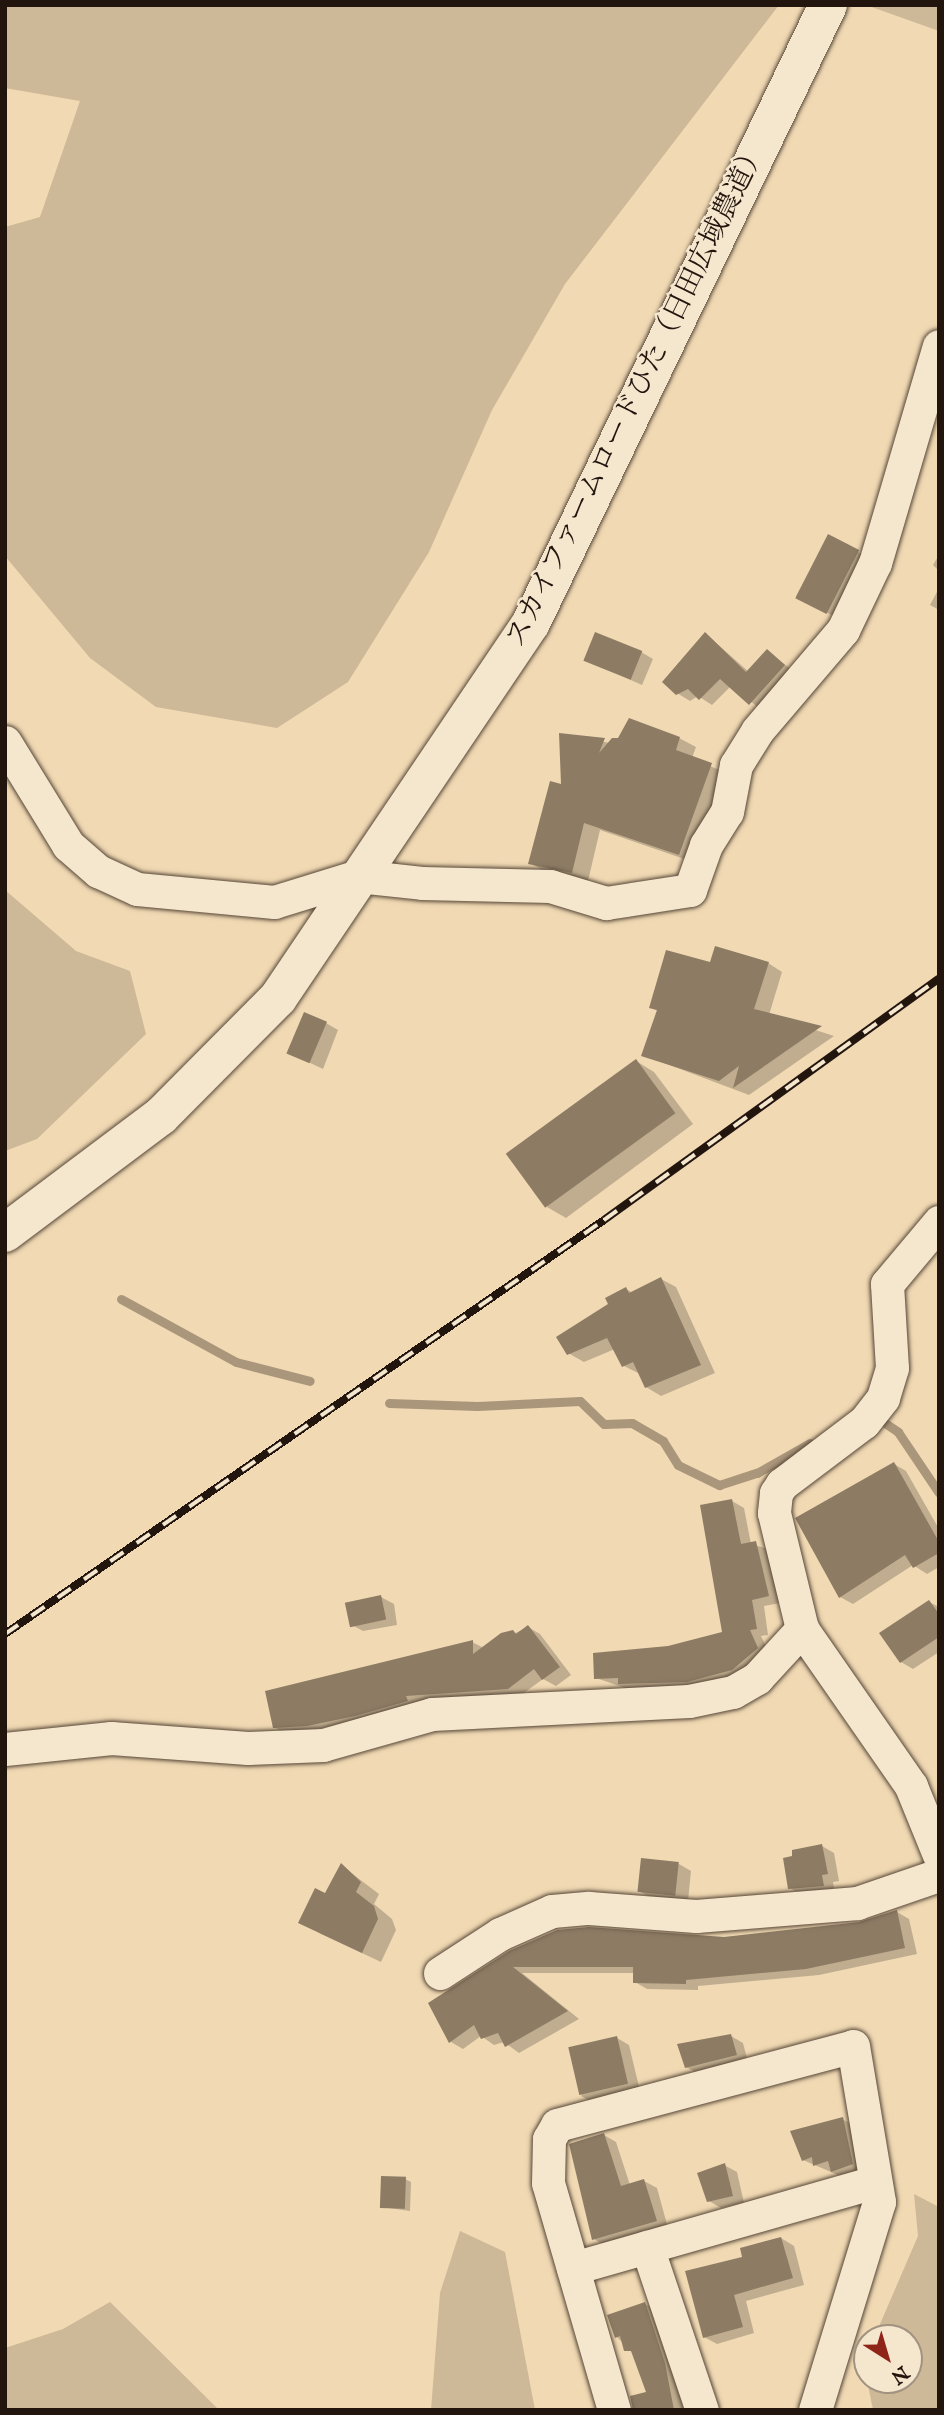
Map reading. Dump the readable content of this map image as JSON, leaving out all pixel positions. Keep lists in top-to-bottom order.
{
  "streets": {
    "street": ["スカイファームロードひた（日田広域農道）"]
  },
  "north": "bottom right"
}
